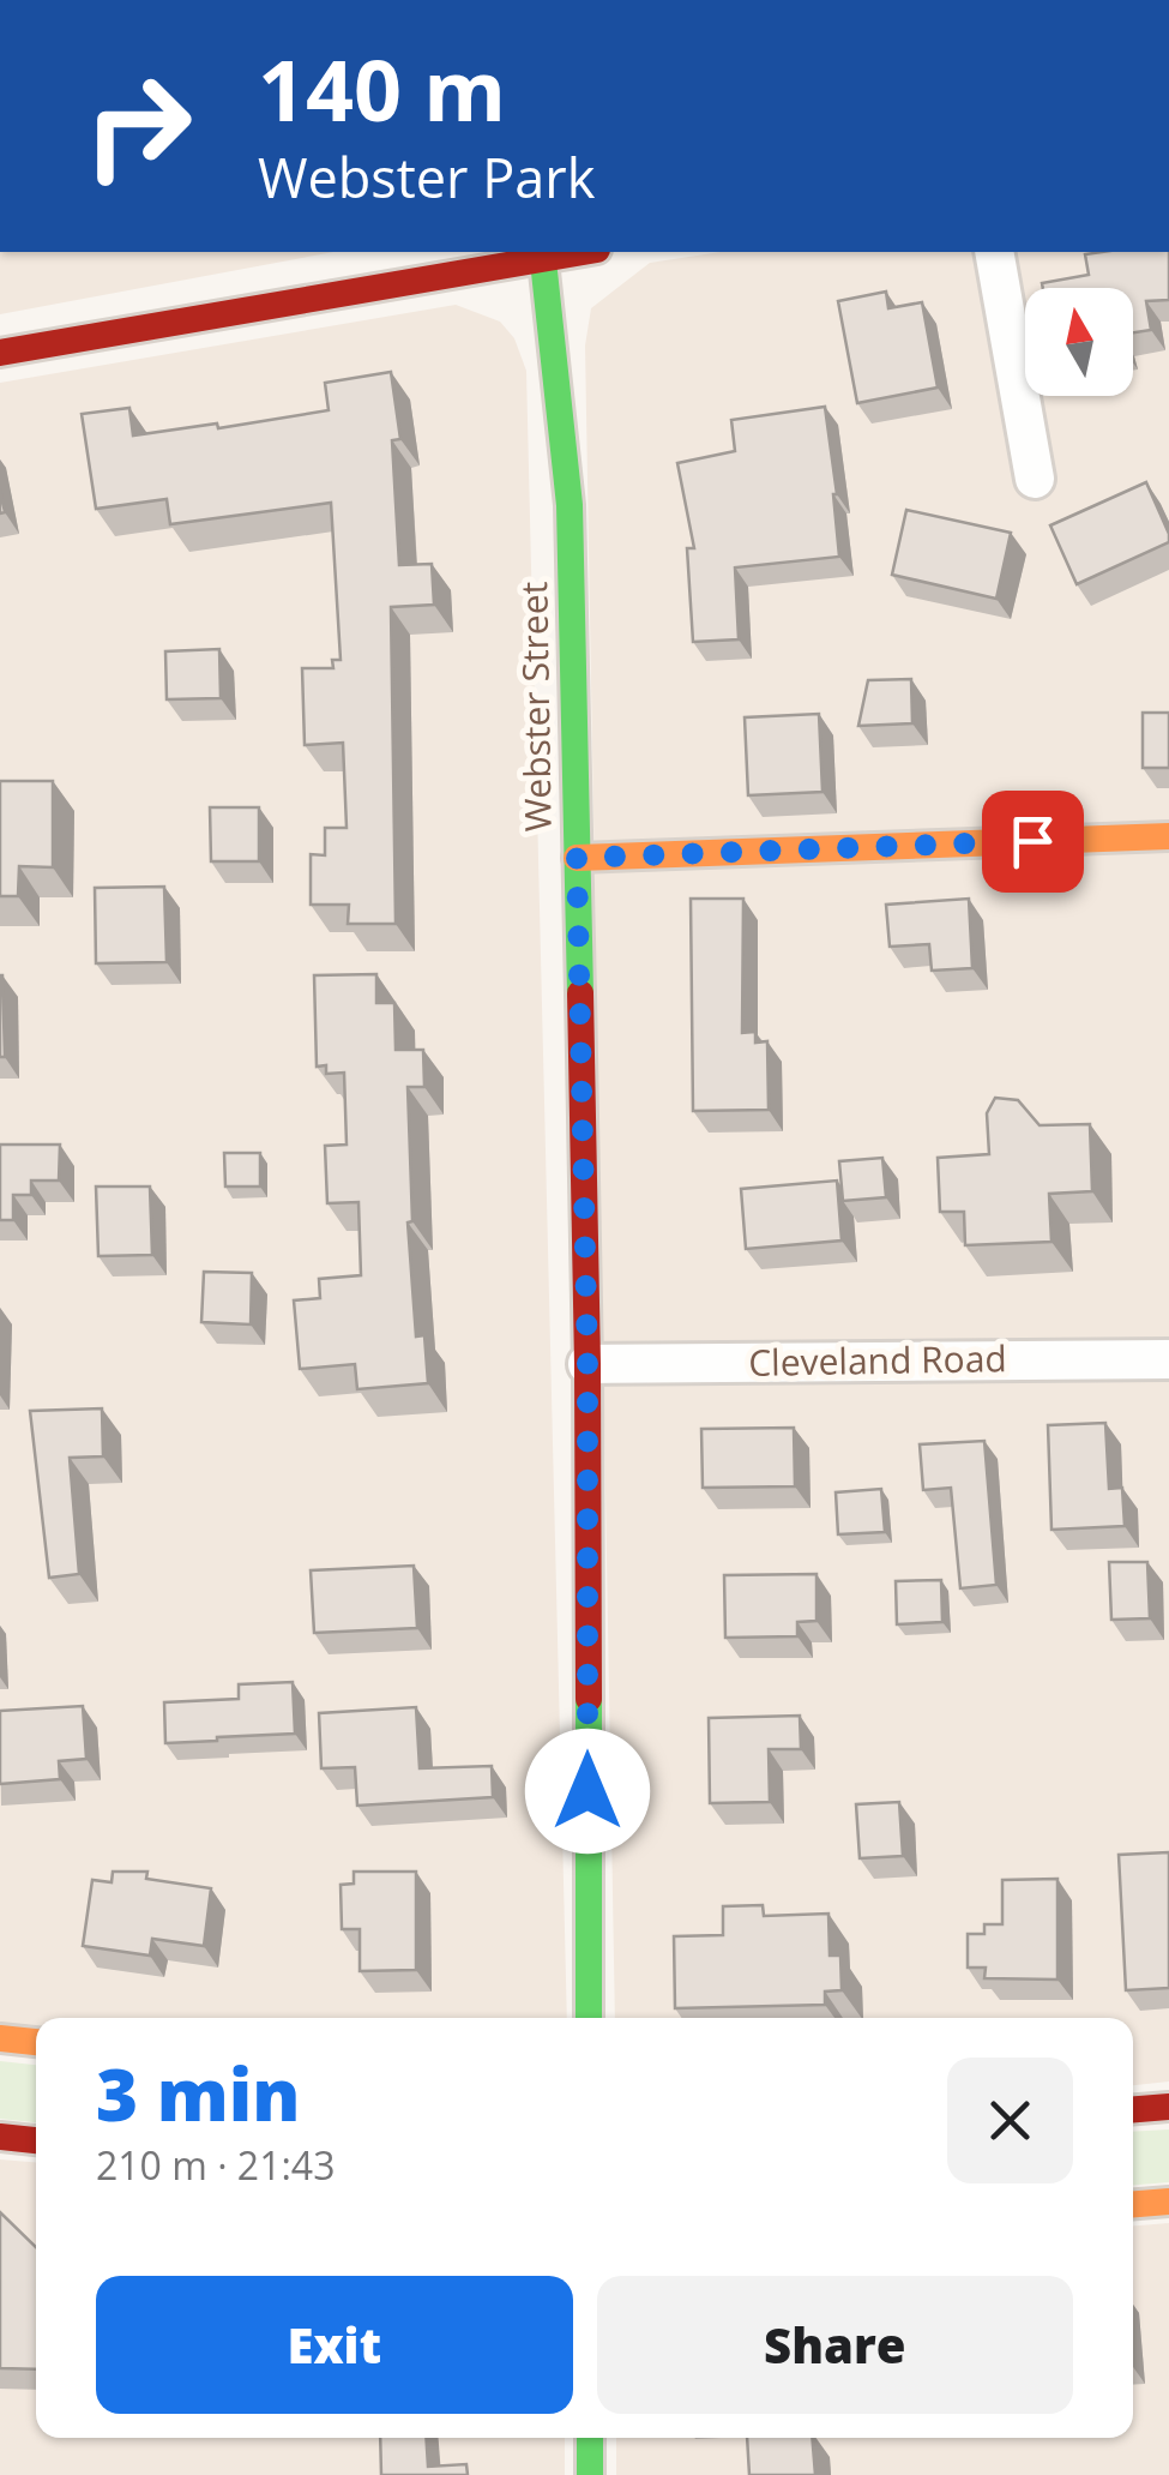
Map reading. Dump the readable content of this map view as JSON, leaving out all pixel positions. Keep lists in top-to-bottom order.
{
  "streets": {
    "street": ["Webster Street", "Cleveland Road"]
  },
  "crossings": [
    ["Webster Street", "Cleveland Road"]
  ],
  "north": "top",
  "page": {
    "turn": ["140 m", "Webster Park"],
    "heading": ["3 min", "210 m · 21:43"],
    "buttons": ["Exit", "Share"]
  }
}
